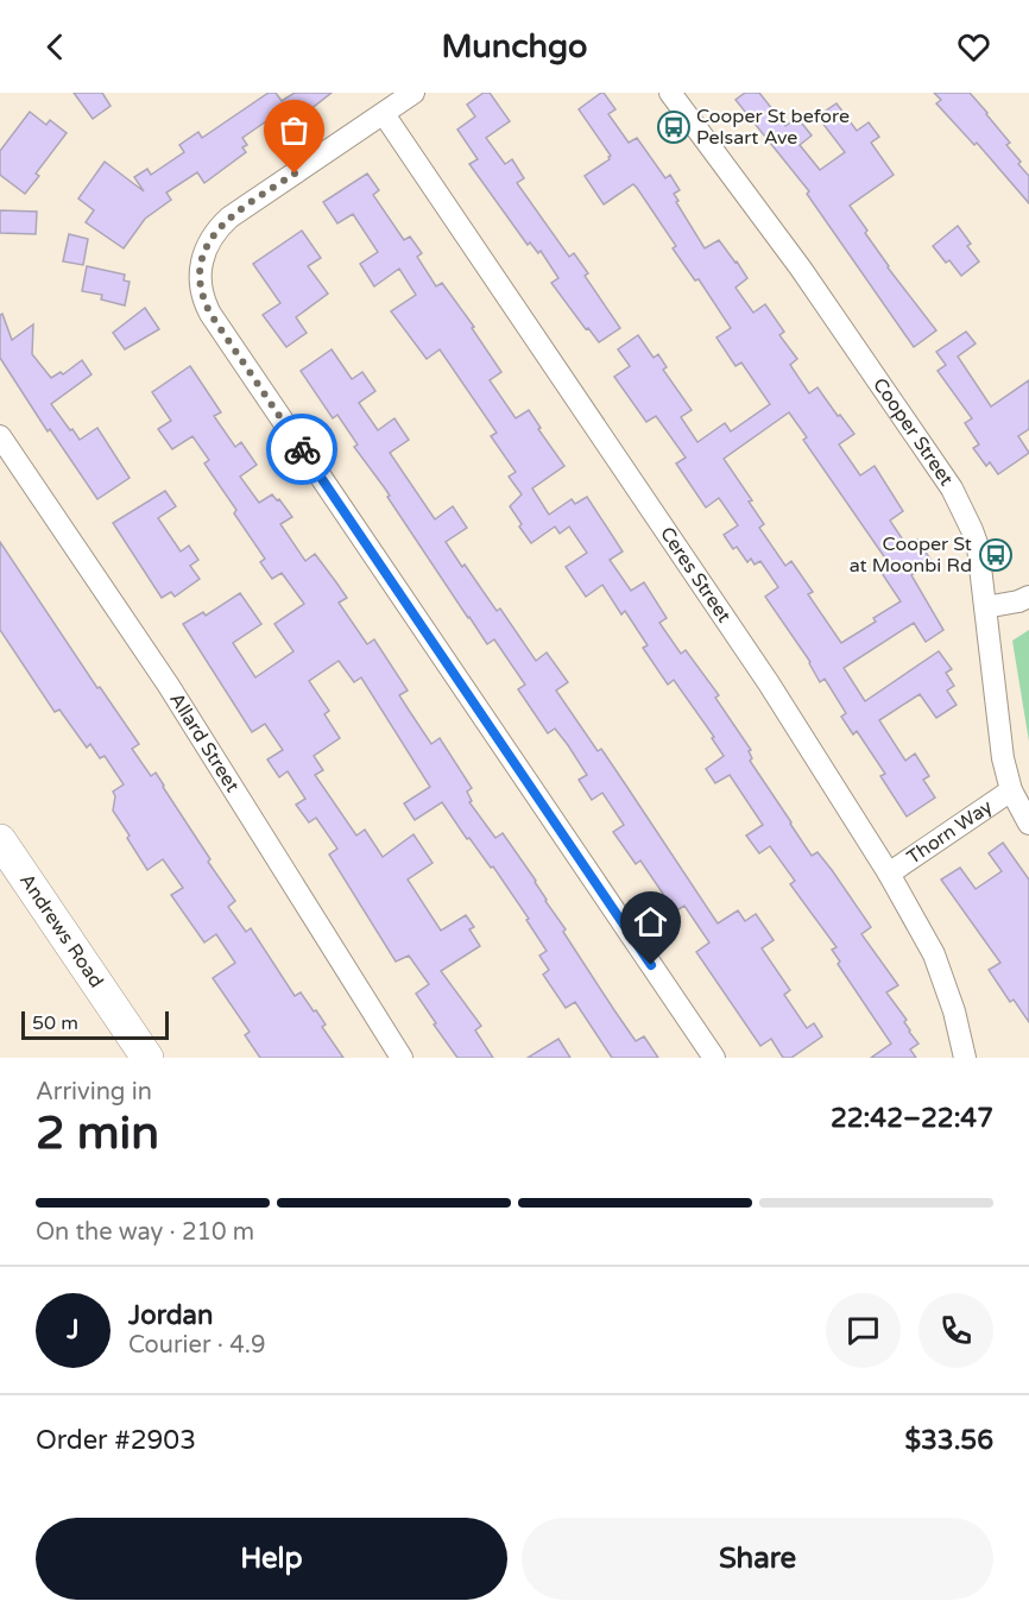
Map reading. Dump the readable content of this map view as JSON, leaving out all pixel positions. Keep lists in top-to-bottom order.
{
  "streets": {
    "main road": ["Andrews Road"],
    "street": [
      "Cooper Street",
      "Ceres Street",
      "Allard Street",
      "Thorn Way"
    ]
  },
  "crossings": [
    ["Cooper Street", "Thorn Way"],
    ["Ceres Street", "Thorn Way"]
  ],
  "places": {
    "bus stop": ["Cooper St before Pelsart Ave", "Cooper St at Moonbi Rd"]
  },
  "scale_bar": "50 m",
  "page": {
    "header": "Munchgo",
    "scale": "50 m",
    "heading": ["2 min", "Arriving in", "22:42–22:47"],
    "panel": [
      "Jordan",
      "Courier · 4.9",
      "Order #2903",
      "$33.56"
    ],
    "bar": "On the way · 210 m",
    "round": "J",
    "buttons": ["Help", "Share"]
  }
}
